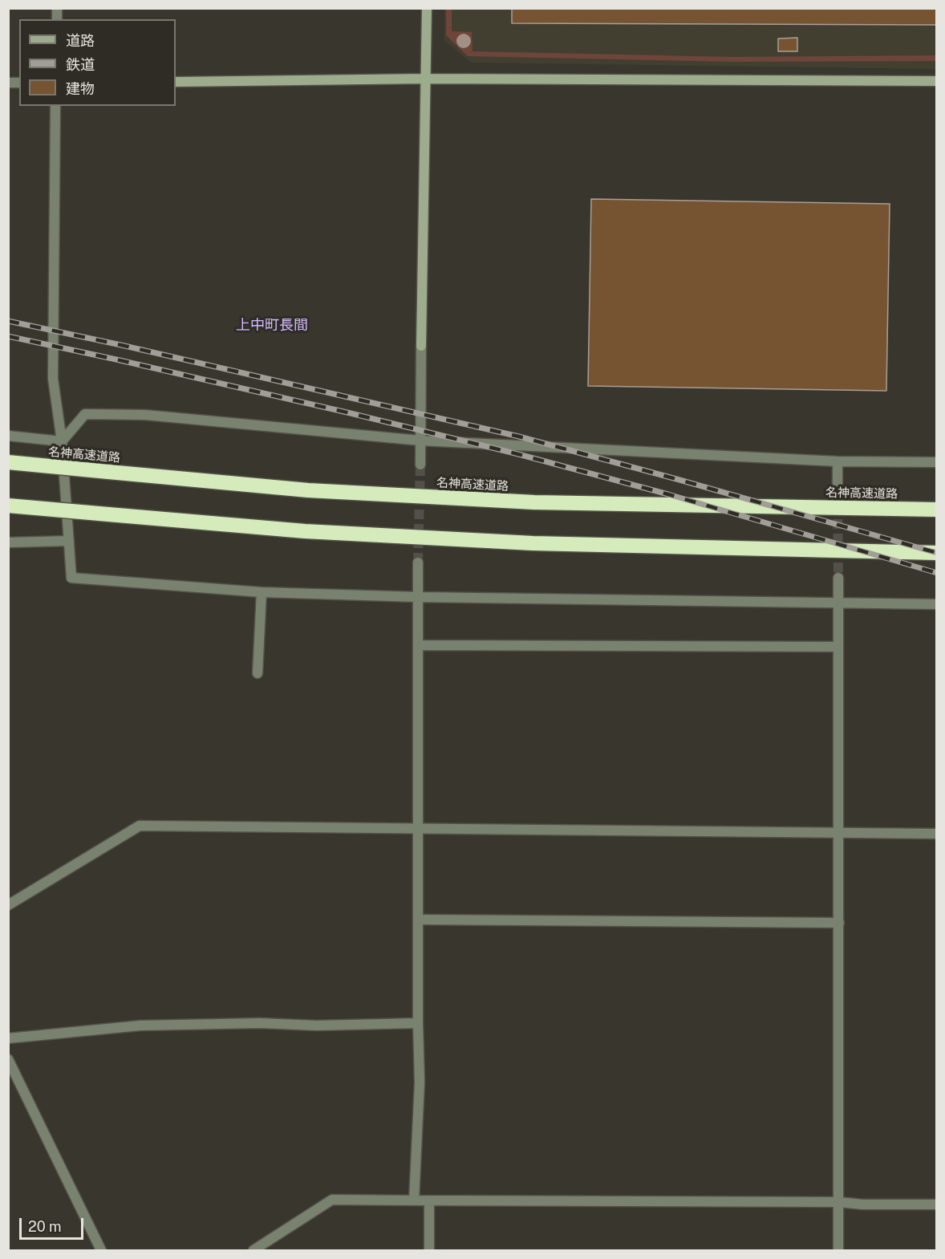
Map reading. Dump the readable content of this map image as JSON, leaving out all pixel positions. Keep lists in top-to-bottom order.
{
  "streets": {
    "highway": ["名神高速道路"]
  },
  "districts": ["上中町長間"],
  "legend": ["道路", "鉄道", "建物"],
  "scale_bar": "20 m"
}
